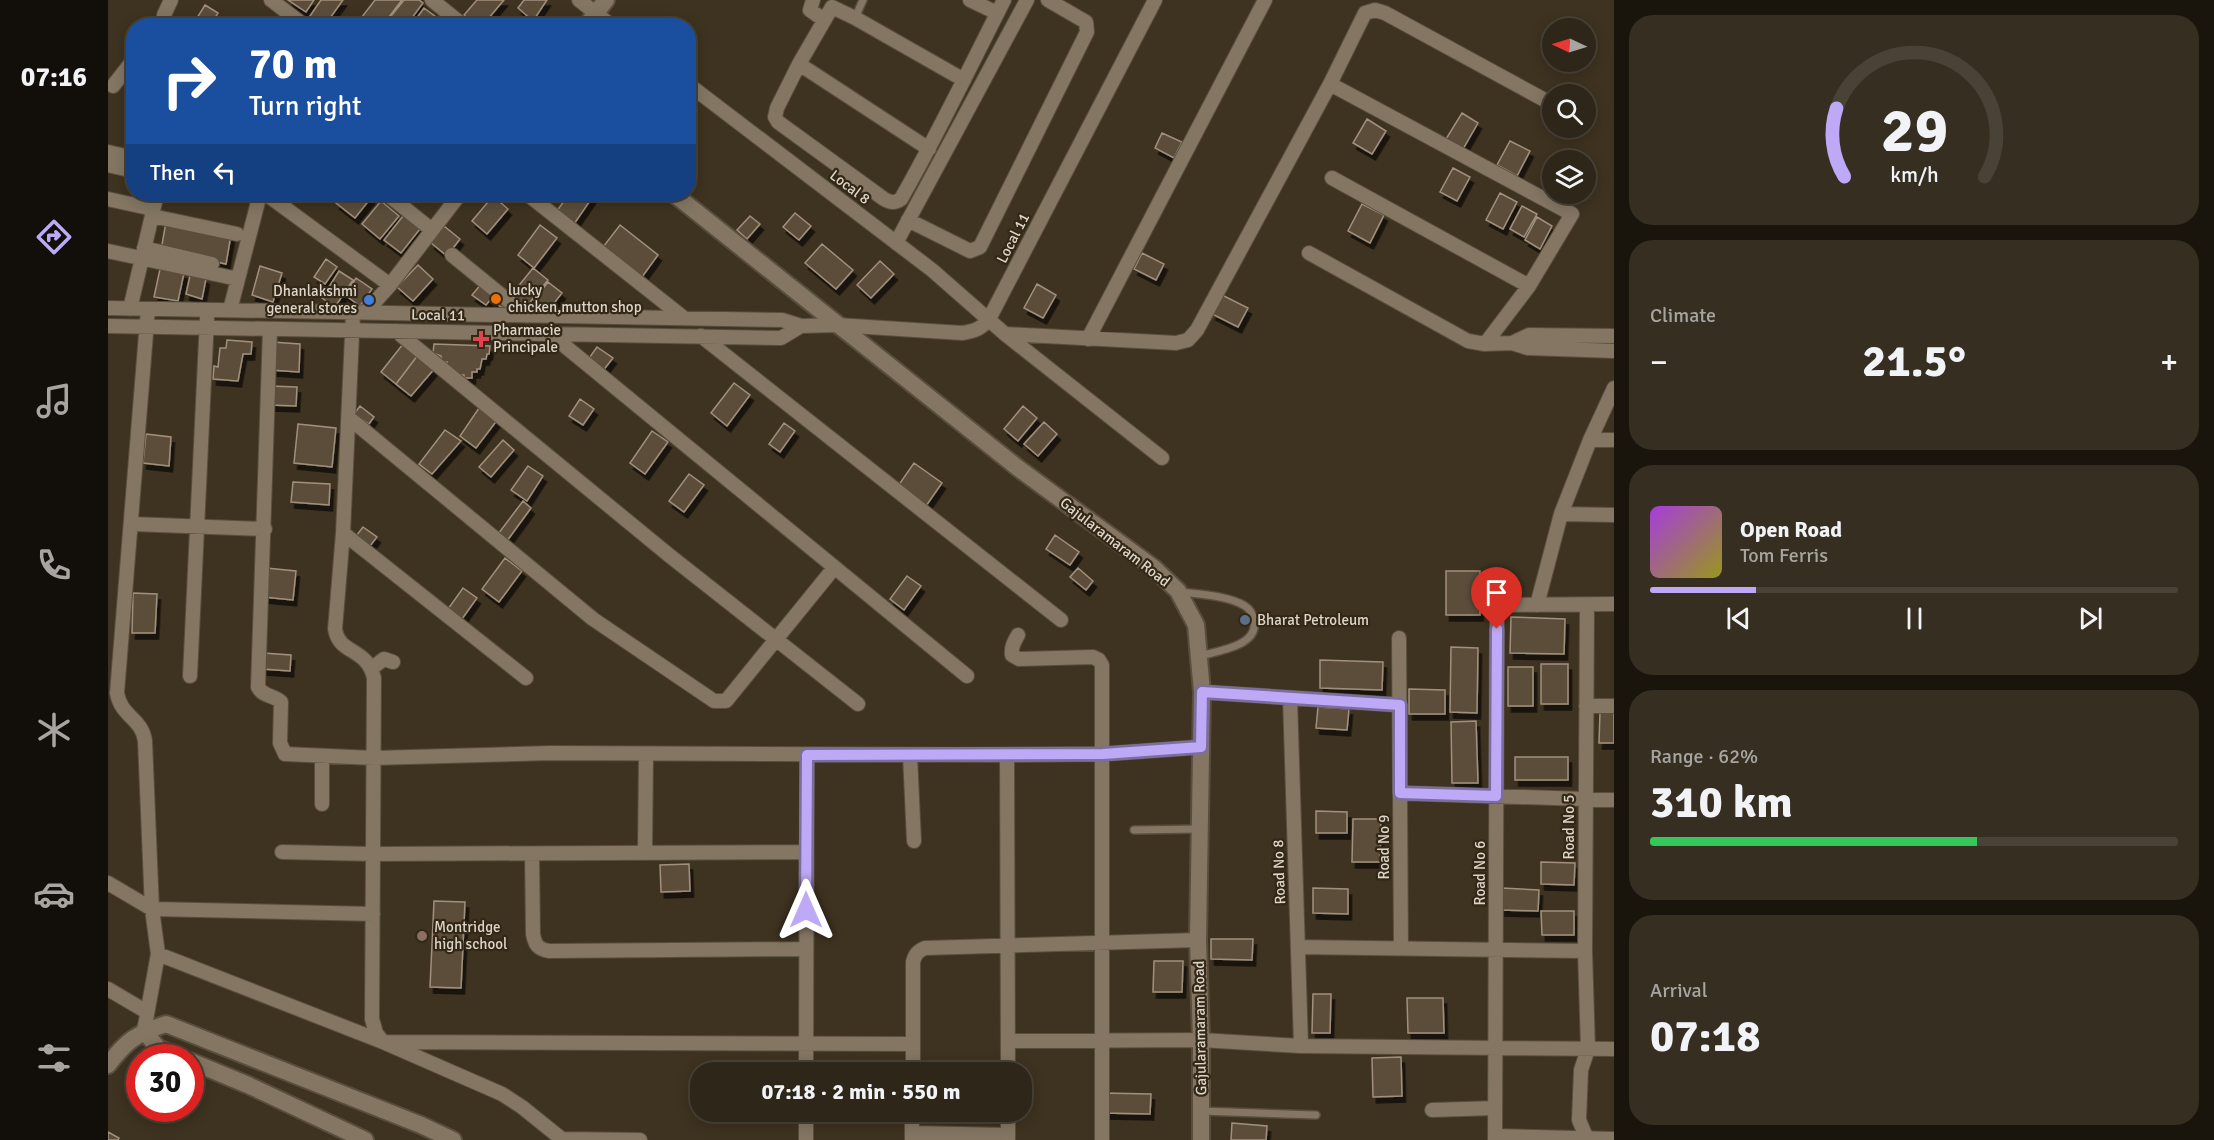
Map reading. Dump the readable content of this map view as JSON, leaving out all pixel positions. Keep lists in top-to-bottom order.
{
  "streets": {
    "main road": ["Gajularamaram Road"],
    "street": [
      "Local 8",
      "Local 11",
      "Road No 5",
      "Road No 9",
      "Road No 8",
      "Road No 6"
    ]
  },
  "crossings": [
    ["Local 8", "Local 11"],
    ["Local 11", "Gajularamaram Road"]
  ],
  "places": {
    "other": [
      "lucky chicken,mutton shop",
      "Dhanlakshmi general stores",
      "Bharat Petroleum",
      "Montridge high school"
    ],
    "health": ["Pharmacie Principale"]
  },
  "north": "left",
  "page": {
    "tabs": "07:16",
    "turn": ["70 m", "Turn right"],
    "then": "Then",
    "tile": [
      "Climate",
      ["Range · 62%", "310 km"],
      ["Arrival", "07:18"]
    ],
    "heat": ["−", "21.5°", "+"],
    "song": ["Open Road", "Tom Ferris"],
    "limit": "30",
    "trip": "07:18 · 2 min · 550 m",
    "gauge": ["29", "km/h"]
  }
}
